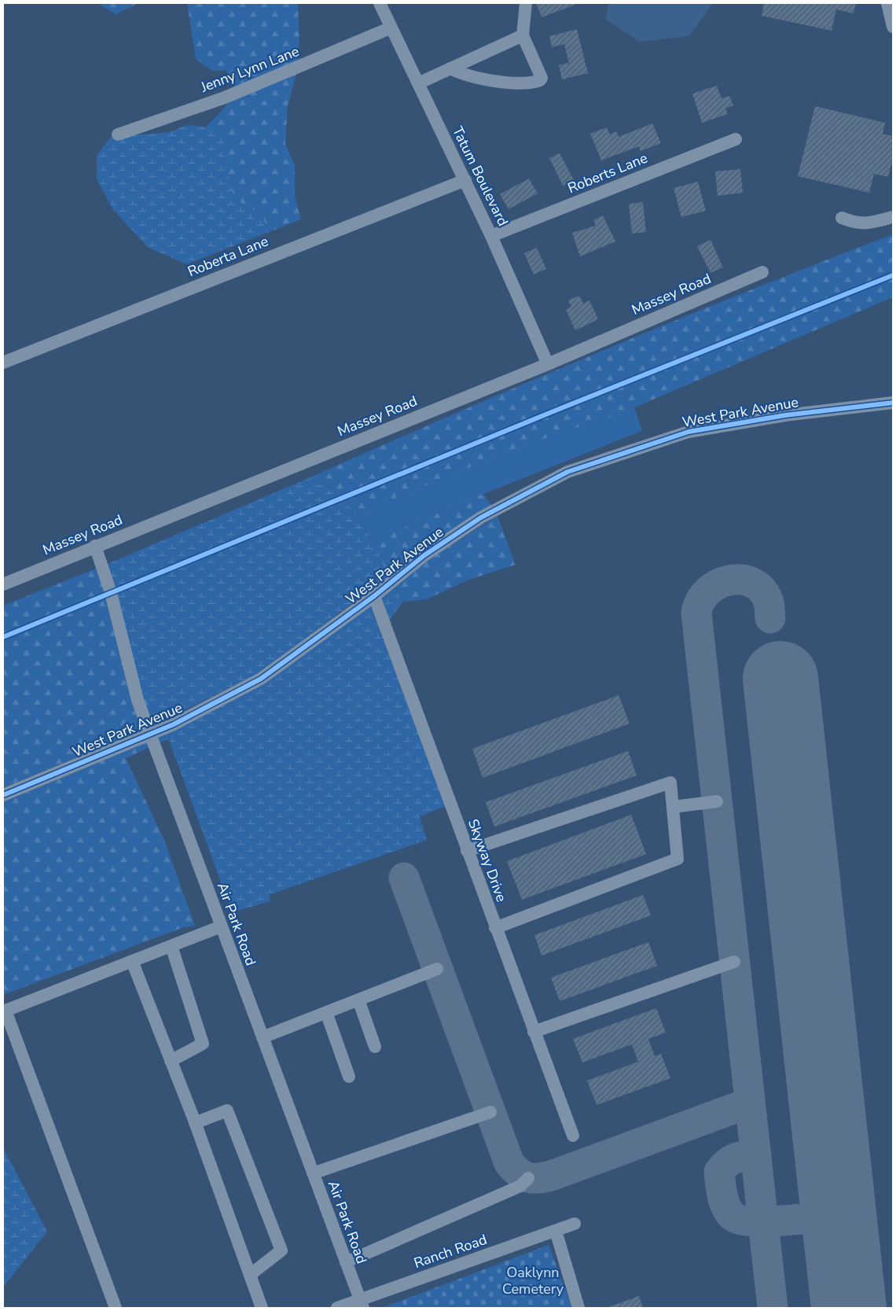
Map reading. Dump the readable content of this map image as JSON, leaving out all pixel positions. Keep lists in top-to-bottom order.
{
  "streets": {
    "street": [
      "Jenny Lynn Lane",
      "Roberts Lane",
      "Tatum Boulevard",
      "Roberta Lane",
      "Massey Road",
      "West Park Avenue",
      "Skyway Drive",
      "Air Park Road",
      "Ranch Road"
    ]
  },
  "crossings": [
    ["Jenny Lynn Lane", "Tatum Boulevard"],
    ["Roberts Lane", "Tatum Boulevard"],
    ["Tatum Boulevard", "Roberta Lane"],
    ["Tatum Boulevard", "Massey Road"],
    ["Massey Road", "Air Park Road"],
    ["West Park Avenue", "Skyway Drive"],
    ["West Park Avenue", "Air Park Road"],
    ["Air Park Road", "Ranch Road"]
  ],
  "parks": ["Oaklynn Cemetery"]
}
